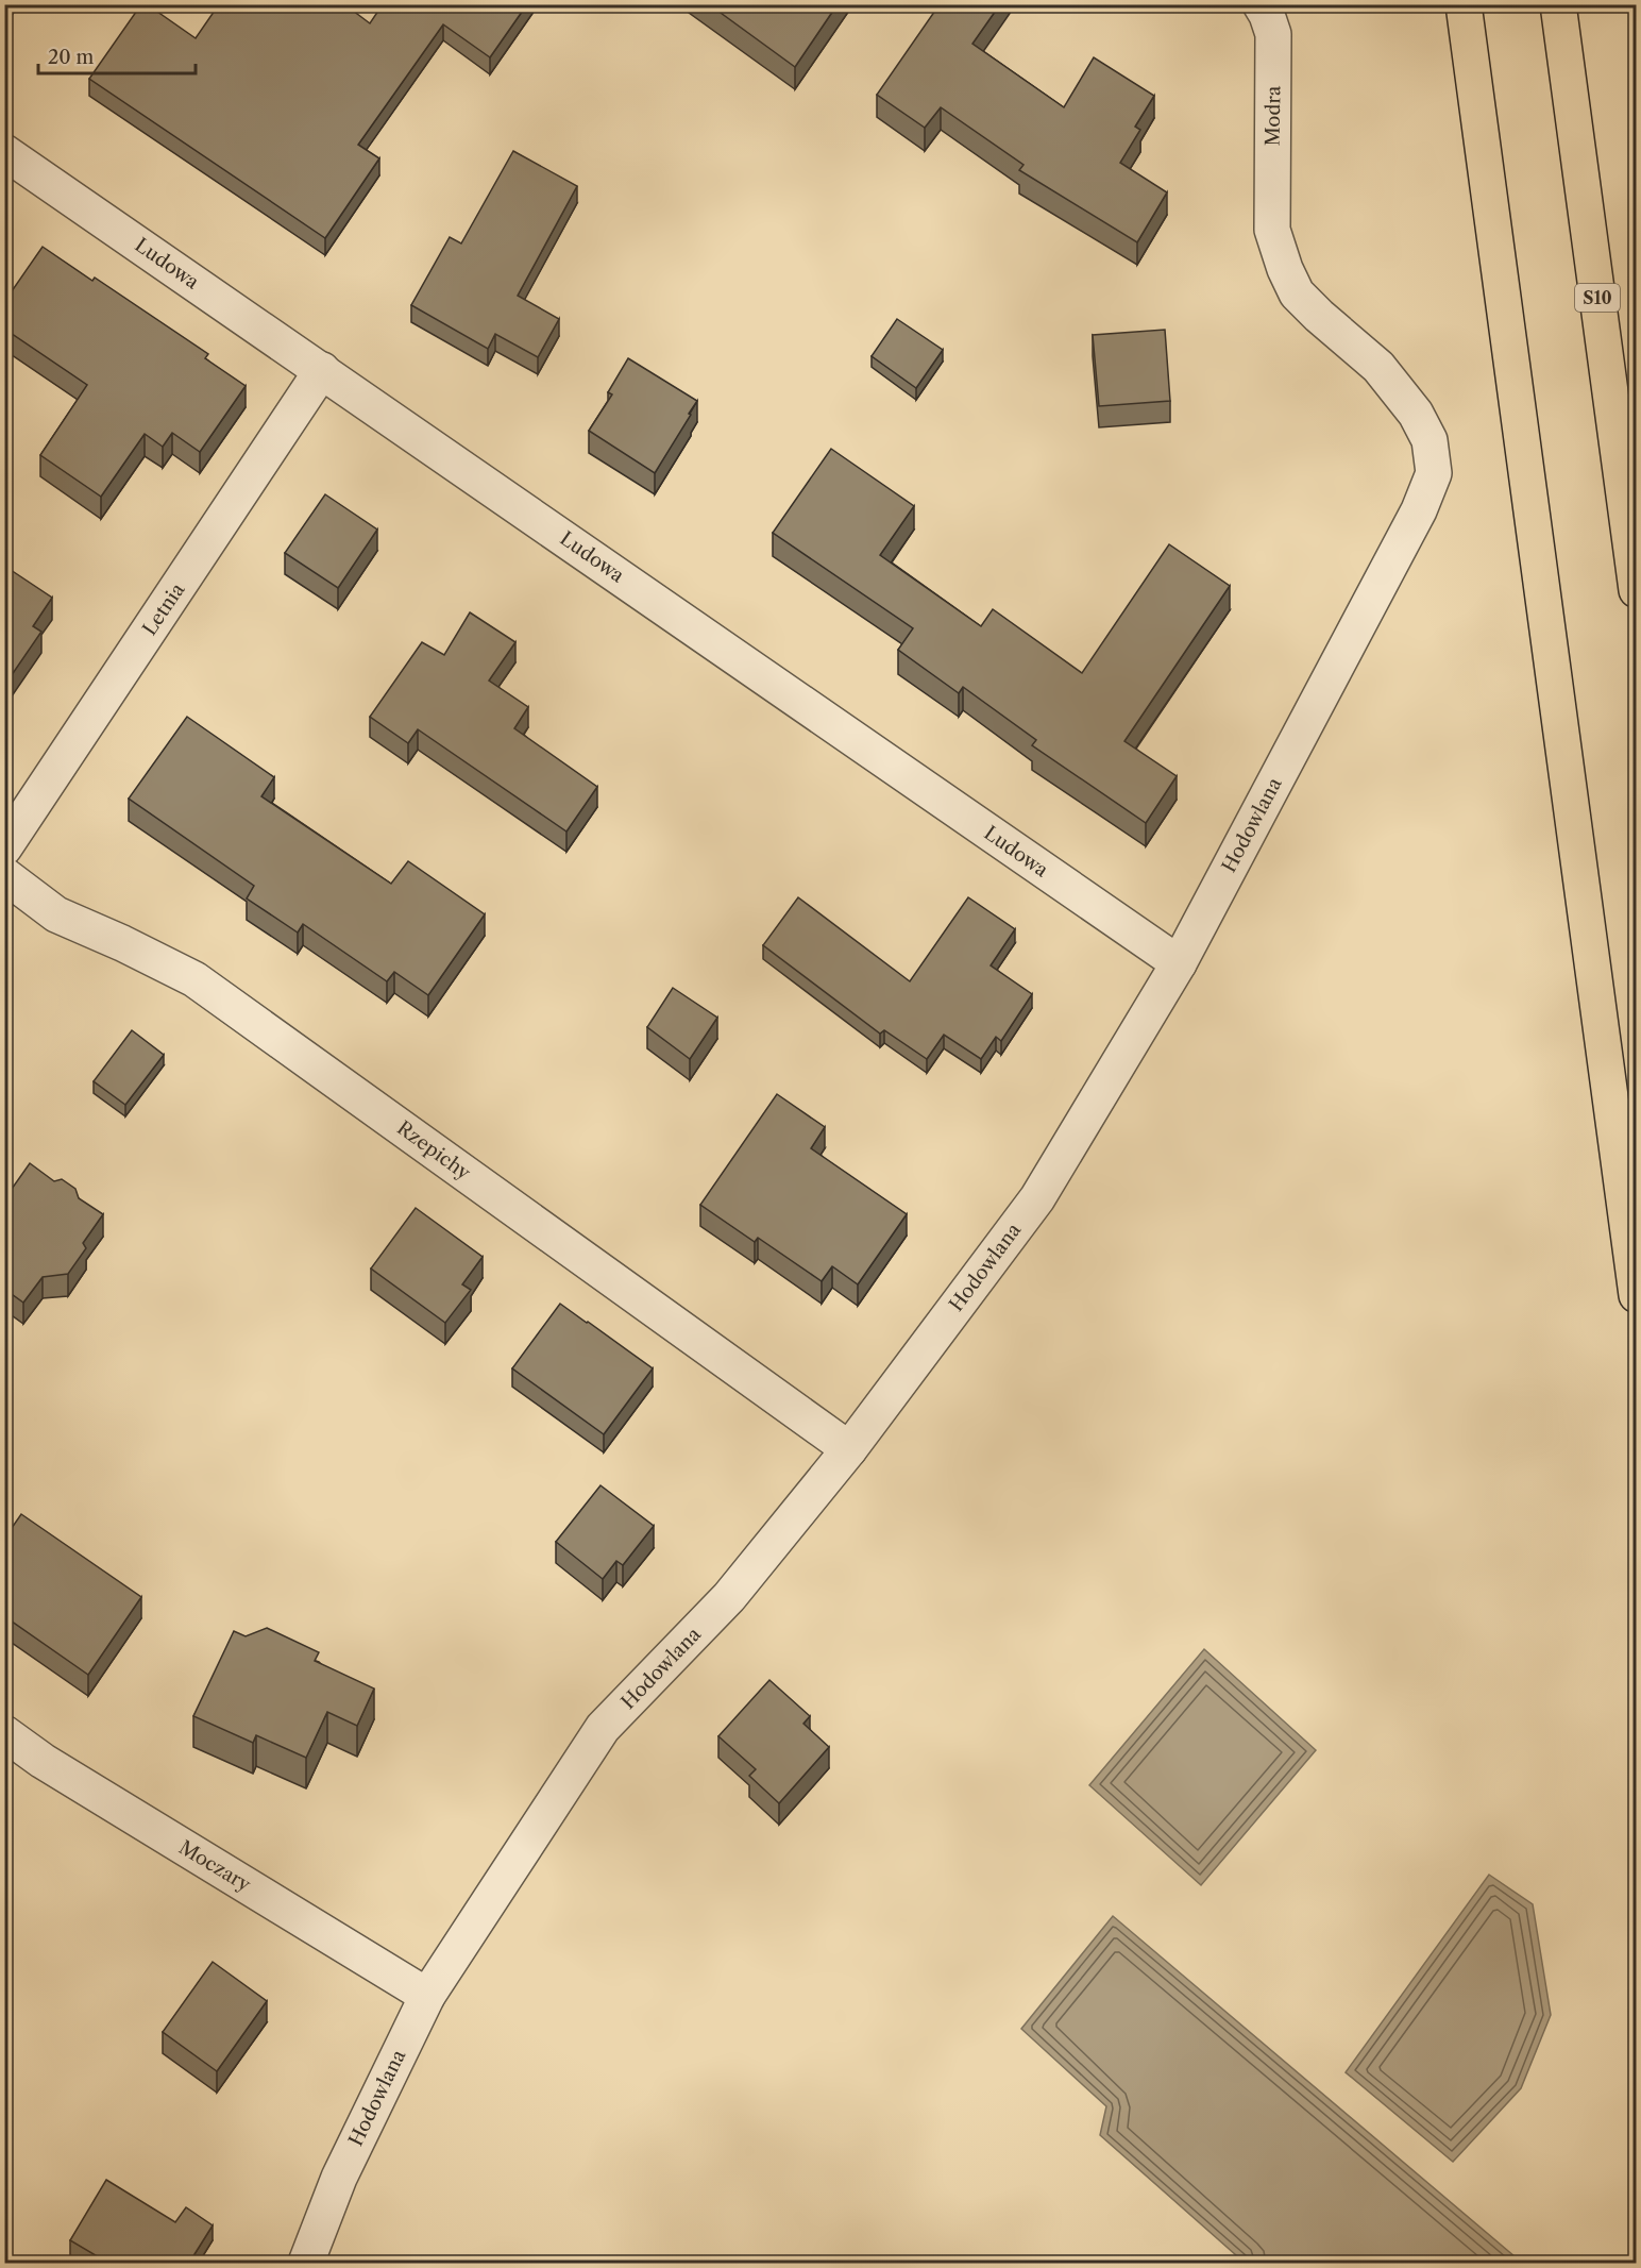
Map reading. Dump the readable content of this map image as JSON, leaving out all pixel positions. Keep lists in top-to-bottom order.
{
  "streets": {
    "highway": ["S10"],
    "street": [
      "Modra",
      "Ludowa",
      "Letnia",
      "Hodowlana",
      "Rzepichy",
      "Moczary"
    ]
  },
  "crossings": [
    ["Modra", "Hodowlana"],
    ["Ludowa", "Letnia"],
    ["Ludowa", "Hodowlana"],
    ["Hodowlana", "Rzepichy"],
    ["Hodowlana", "Moczary"]
  ],
  "scale_bar": "20 m"
}
